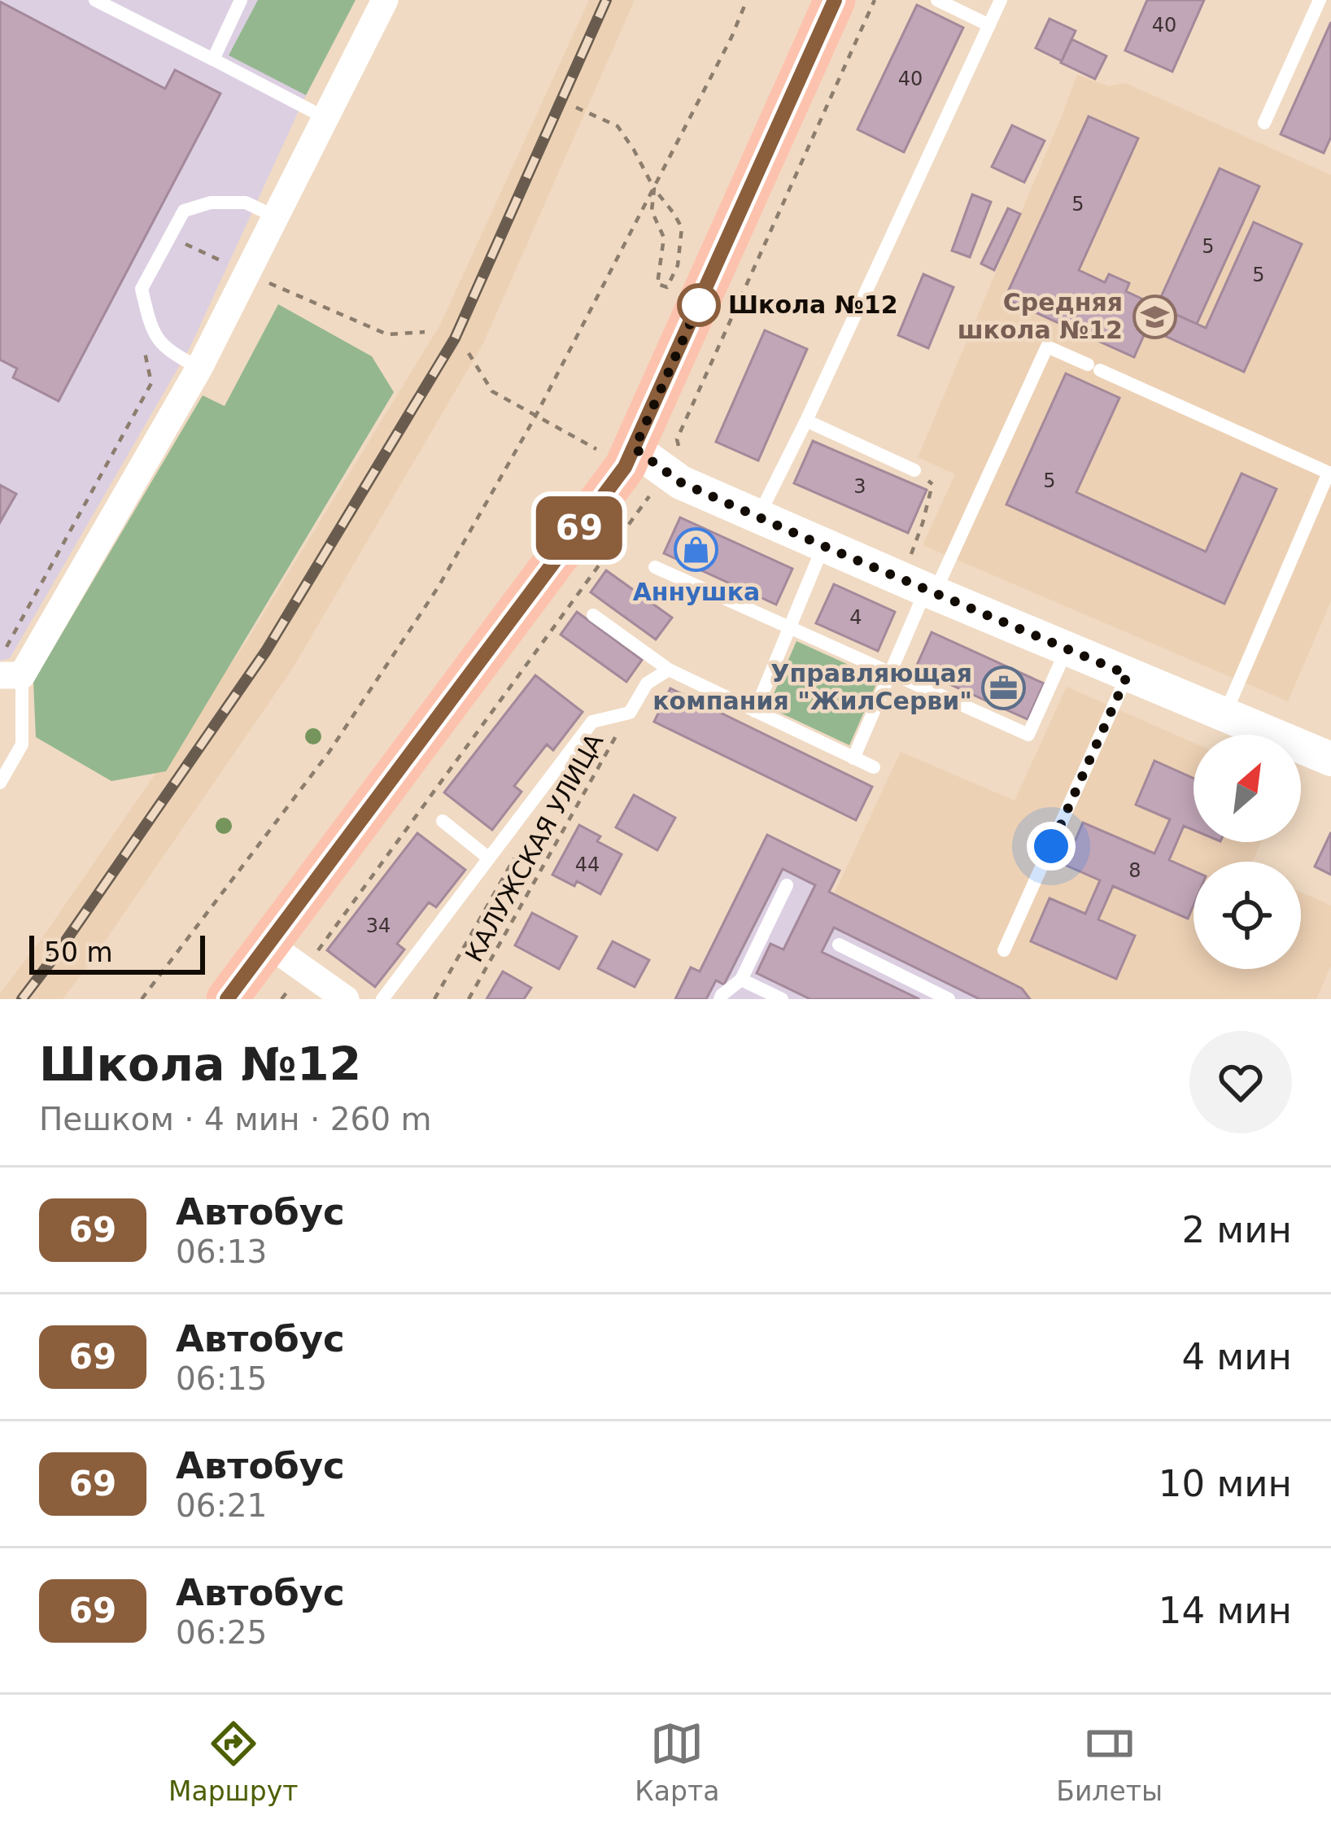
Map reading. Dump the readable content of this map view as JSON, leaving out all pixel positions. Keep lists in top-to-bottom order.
{
  "streets": {
    "path": ["КАЛУЖСКАЯ УЛИЦА"]
  },
  "places": {
    "other": ["Школа №12"],
    "school or university": ["Средняя школа №12"],
    "shop": ["Аннушка"],
    "office": ["Управляющая компания \"ЖилСерви\""]
  },
  "lines": ["bus line 69"],
  "house_numbers": [
    "40",
    "40",
    "5",
    "5",
    "5",
    "5",
    "3",
    "4",
    "44",
    "8",
    "34"
  ],
  "scale_bar": "50 m",
  "north": "top right",
  "page": {
    "on_map": "69",
    "scale": "50 m",
    "heading": ["Школа №12", "Пешком · 4 мин · 260 m"],
    "list": [
      {
        "mark": "69",
        "name": "Автобус",
        "note": "06:13",
        "value": "2 мин"
      },
      {
        "mark": "69",
        "name": "Автобус",
        "note": "06:15",
        "value": "4 мин"
      },
      {
        "mark": "69",
        "name": "Автобус",
        "note": "06:21",
        "value": "10 мин"
      },
      {
        "mark": "69",
        "name": "Автобус",
        "note": "06:25",
        "value": "14 мин"
      }
    ],
    "tabs": ["Маршрут", "Карта", "Билеты"]
  }
}
